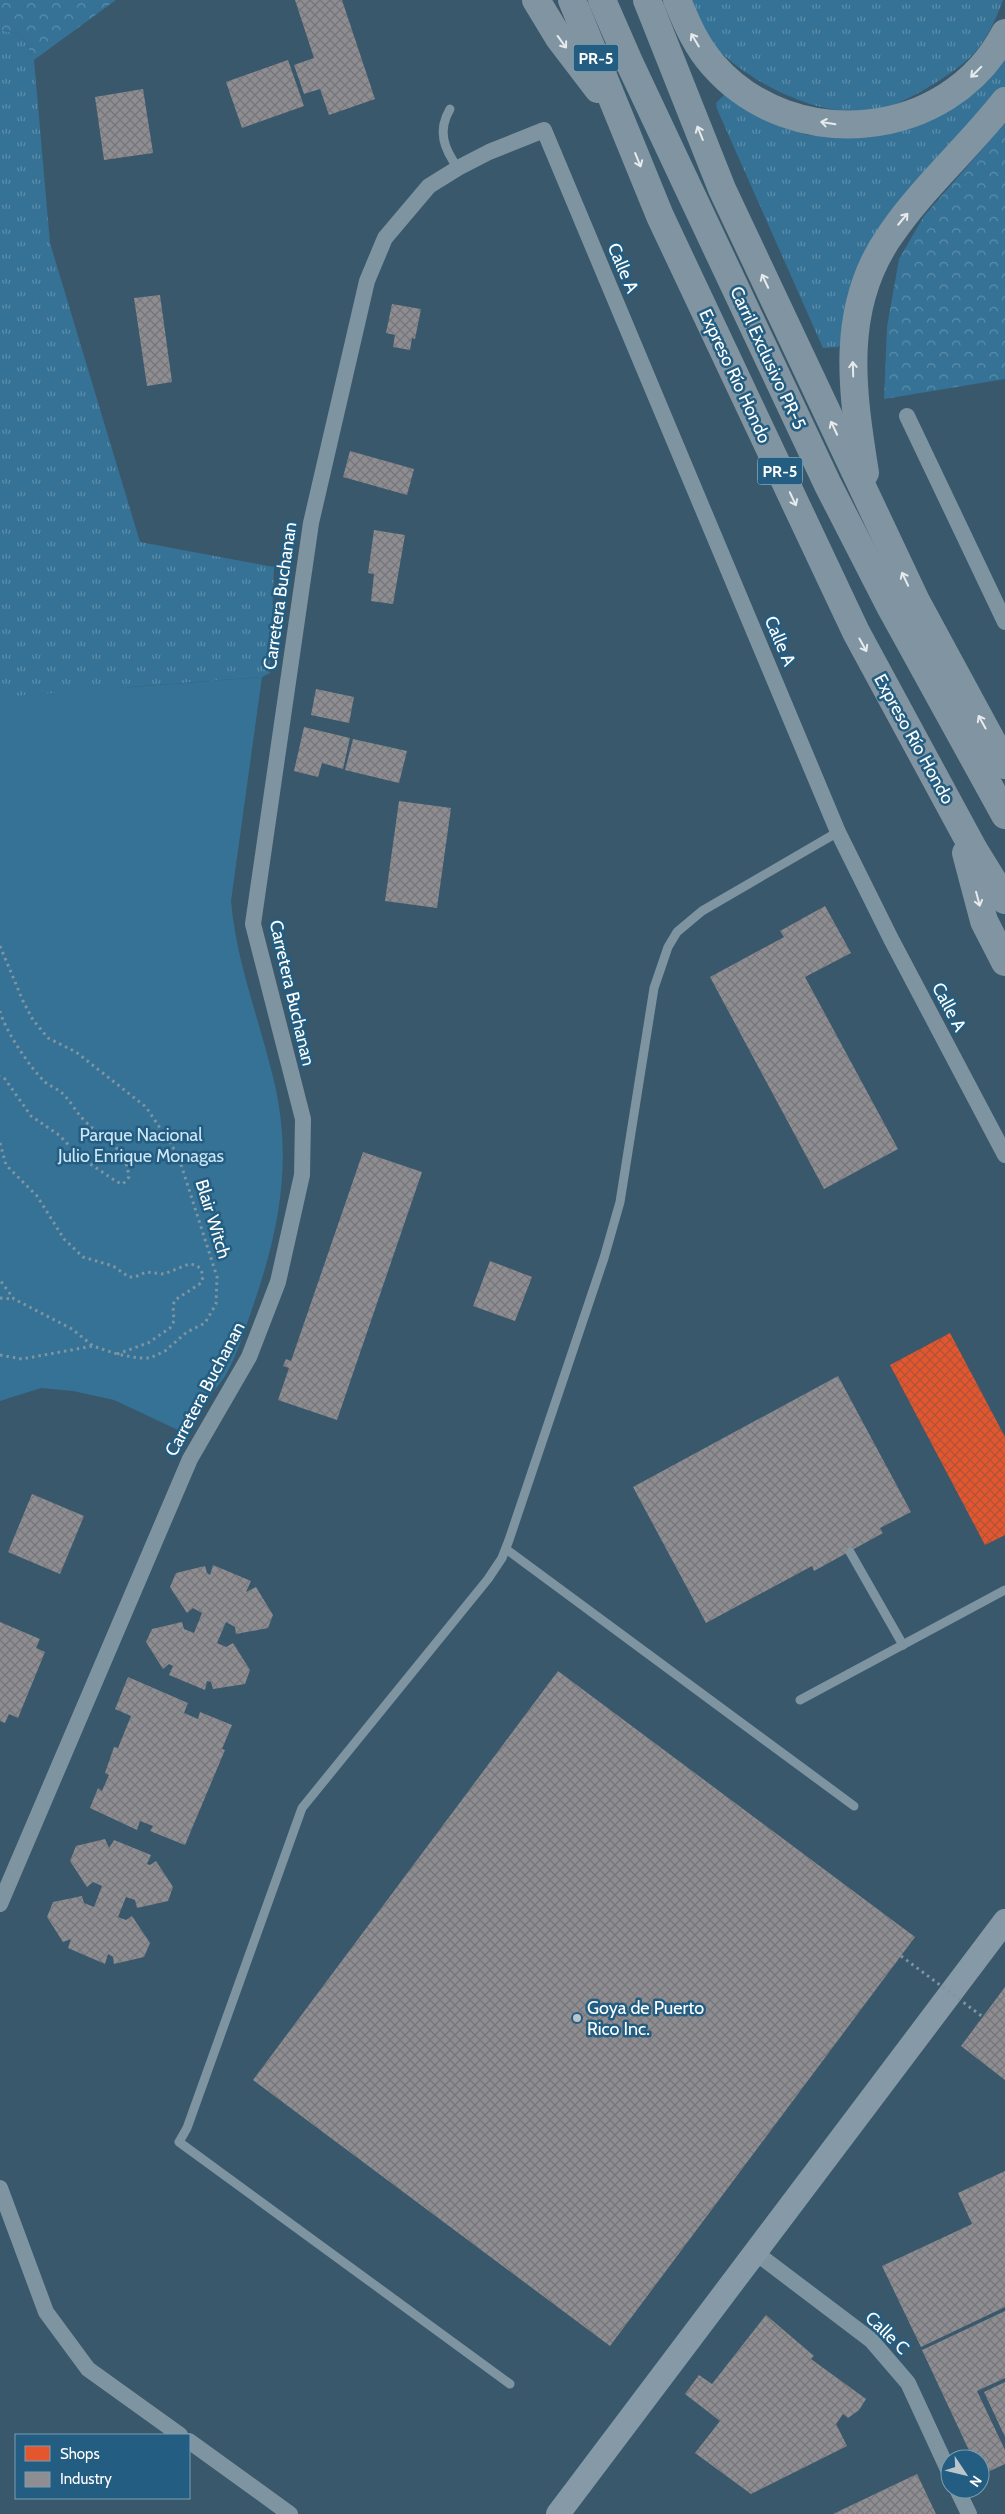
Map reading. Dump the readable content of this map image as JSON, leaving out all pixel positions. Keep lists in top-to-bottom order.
{
  "streets": {
    "highway": ["PR-5", "Carril Exclusivo PR-5", "Expreso Río Hondo"],
    "street": ["Calle A", "Carretera Buchanan", "Calle C"],
    "path": ["Blair Witch"]
  },
  "crossings": [
    ["Calle A", "Carretera Buchanan"]
  ],
  "parks": ["Parque Nacional Julio Enrique Monagas"],
  "places": ["Goya de Puerto Rico Inc."],
  "legend": ["Shops", "Industry"],
  "north": "bottom right"
}
